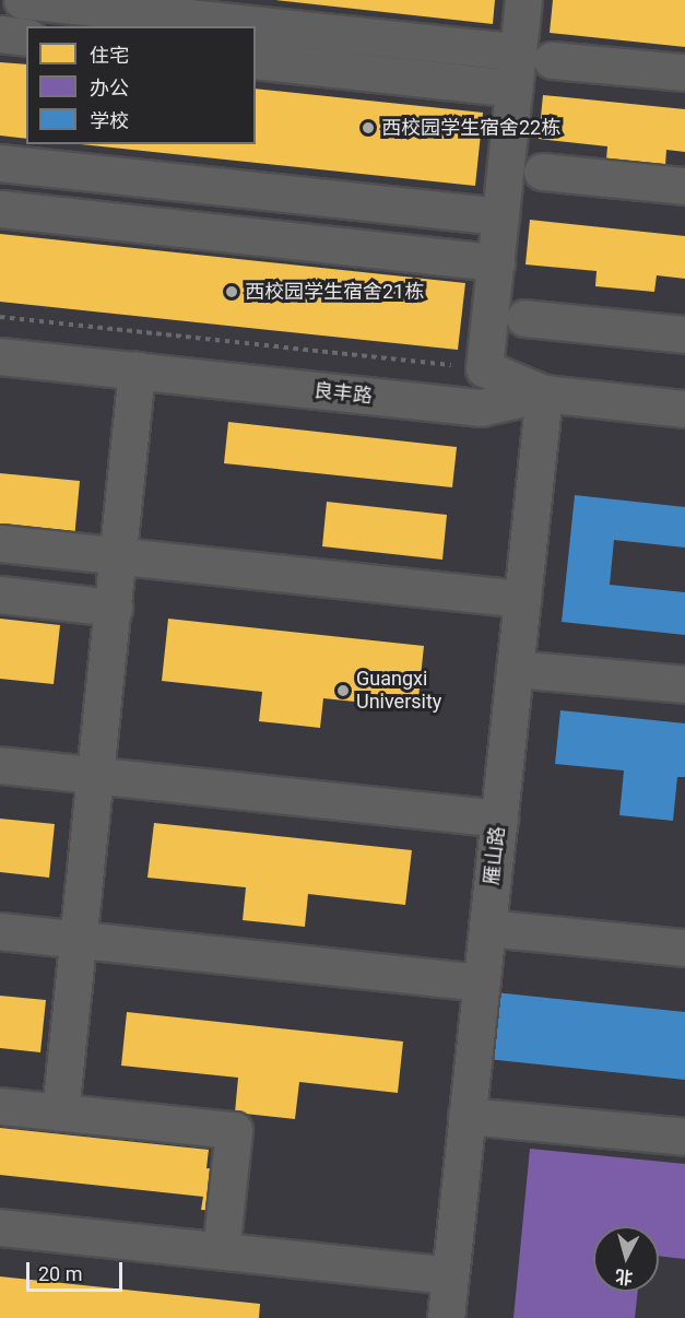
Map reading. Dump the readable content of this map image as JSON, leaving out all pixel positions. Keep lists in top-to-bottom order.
{
  "streets": {
    "street": ["良丰路", "雁山路"]
  },
  "crossings": [
    ["良丰路", "雁山路"]
  ],
  "places": ["西校园学生宿舍22栋", "西校园学生宿舍21栋", "Guangxi University"],
  "legend": ["住宅", "办公", "学校"],
  "scale_bar": "20 m",
  "north": "bottom"
}
